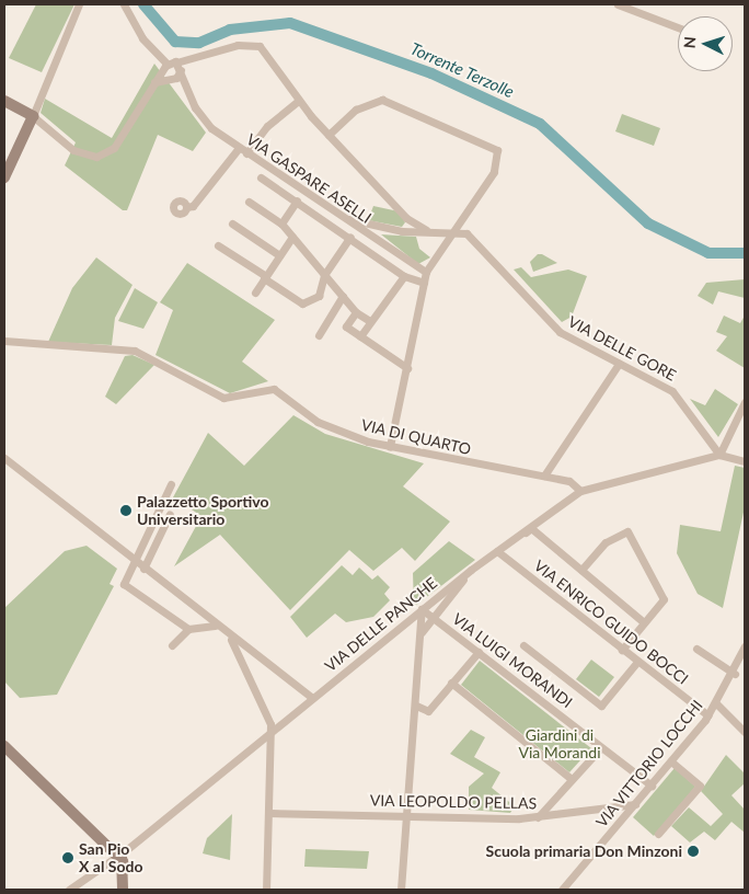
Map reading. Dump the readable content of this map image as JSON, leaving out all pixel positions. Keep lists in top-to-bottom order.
{
  "streets": {
    "street": [
      "VIA GASPARE ASELLI",
      "VIA DELLE GORE",
      "VIA DI QUARTO",
      "VIA ENRICO GUIDO BOCCI",
      "VIA DELLE PANCHE",
      "VIA LUIGI MORANDI",
      "VIA VITTORIO LOCCHI",
      "VIA LEOPOLDO PELLAS"
    ]
  },
  "crossings": [
    ["VIA DELLE GORE", "VIA DELLE PANCHE"],
    ["VIA DI QUARTO", "VIA DELLE PANCHE"],
    ["VIA ENRICO GUIDO BOCCI", "VIA DELLE PANCHE"],
    ["VIA ENRICO GUIDO BOCCI", "VIA VITTORIO LOCCHI"],
    ["VIA DELLE PANCHE", "VIA LUIGI MORANDI"],
    ["VIA LUIGI MORANDI", "VIA VITTORIO LOCCHI"],
    ["VIA VITTORIO LOCCHI", "VIA LEOPOLDO PELLAS"]
  ],
  "water": ["Torrente Terzolle"],
  "parks": ["Giardini di Via Morandi"],
  "places": ["Palazzetto Sportivo Universitario", "Scuola primaria Don Minzoni", "San Pio X al Sodo"],
  "north": "left"
}
